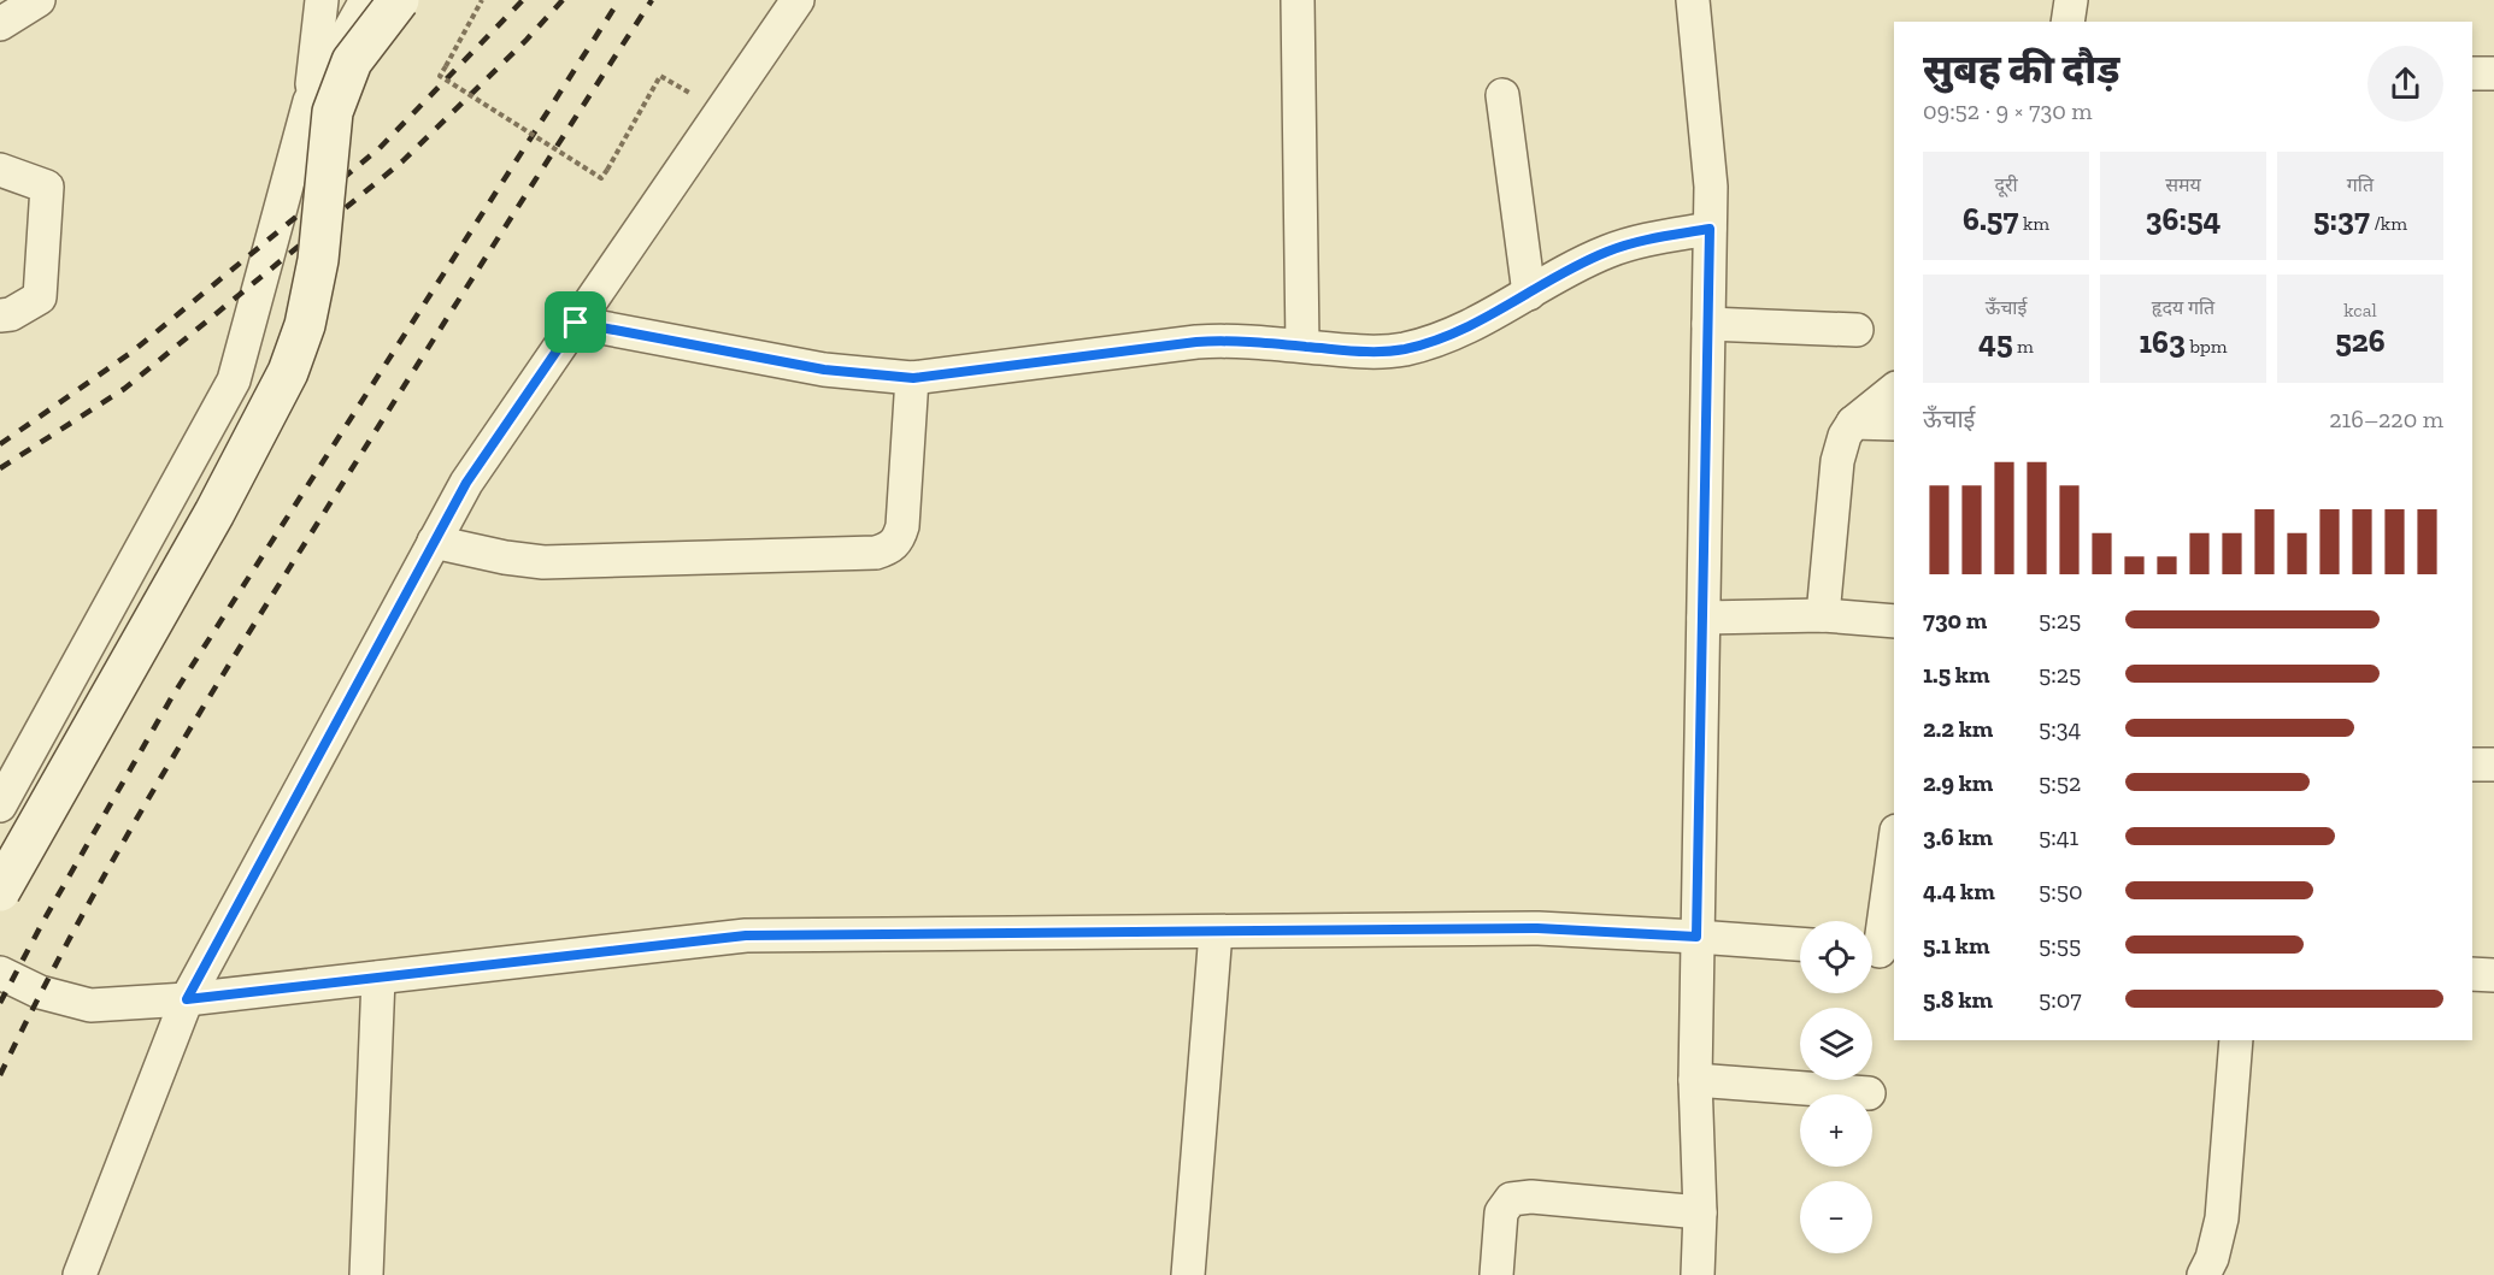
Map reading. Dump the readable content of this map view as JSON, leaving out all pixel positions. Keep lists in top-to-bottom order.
{
  "page": {
    "heading": ["सुबह की दौड़", "09:52 · 9 × 730 m"],
    "stats": [
      ["दूरी", "6.57 km"],
      ["समय", "36:54"],
      ["गति", "5:37 /km"],
      ["ऊँचाई", "45 m"],
      ["हृदय गति", "163 bpm"],
      ["kcal", "526"]
    ],
    "chart": ["ऊँचाई", "216–220 m"],
    "list": [
      {
        "name": "730 m",
        "note": "5:25"
      },
      {
        "name": "1.5 km",
        "note": "5:25"
      },
      {
        "name": "2.2 km",
        "note": "5:34"
      },
      {
        "name": "2.9 km",
        "note": "5:52"
      },
      {
        "name": "3.6 km",
        "note": "5:41"
      },
      {
        "name": "4.4 km",
        "note": "5:50"
      },
      {
        "name": "5.1 km",
        "note": "5:55"
      },
      {
        "name": "5.8 km",
        "note": "5:07"
      }
    ],
    "map_buttons": ["+", "−"]
  }
}
